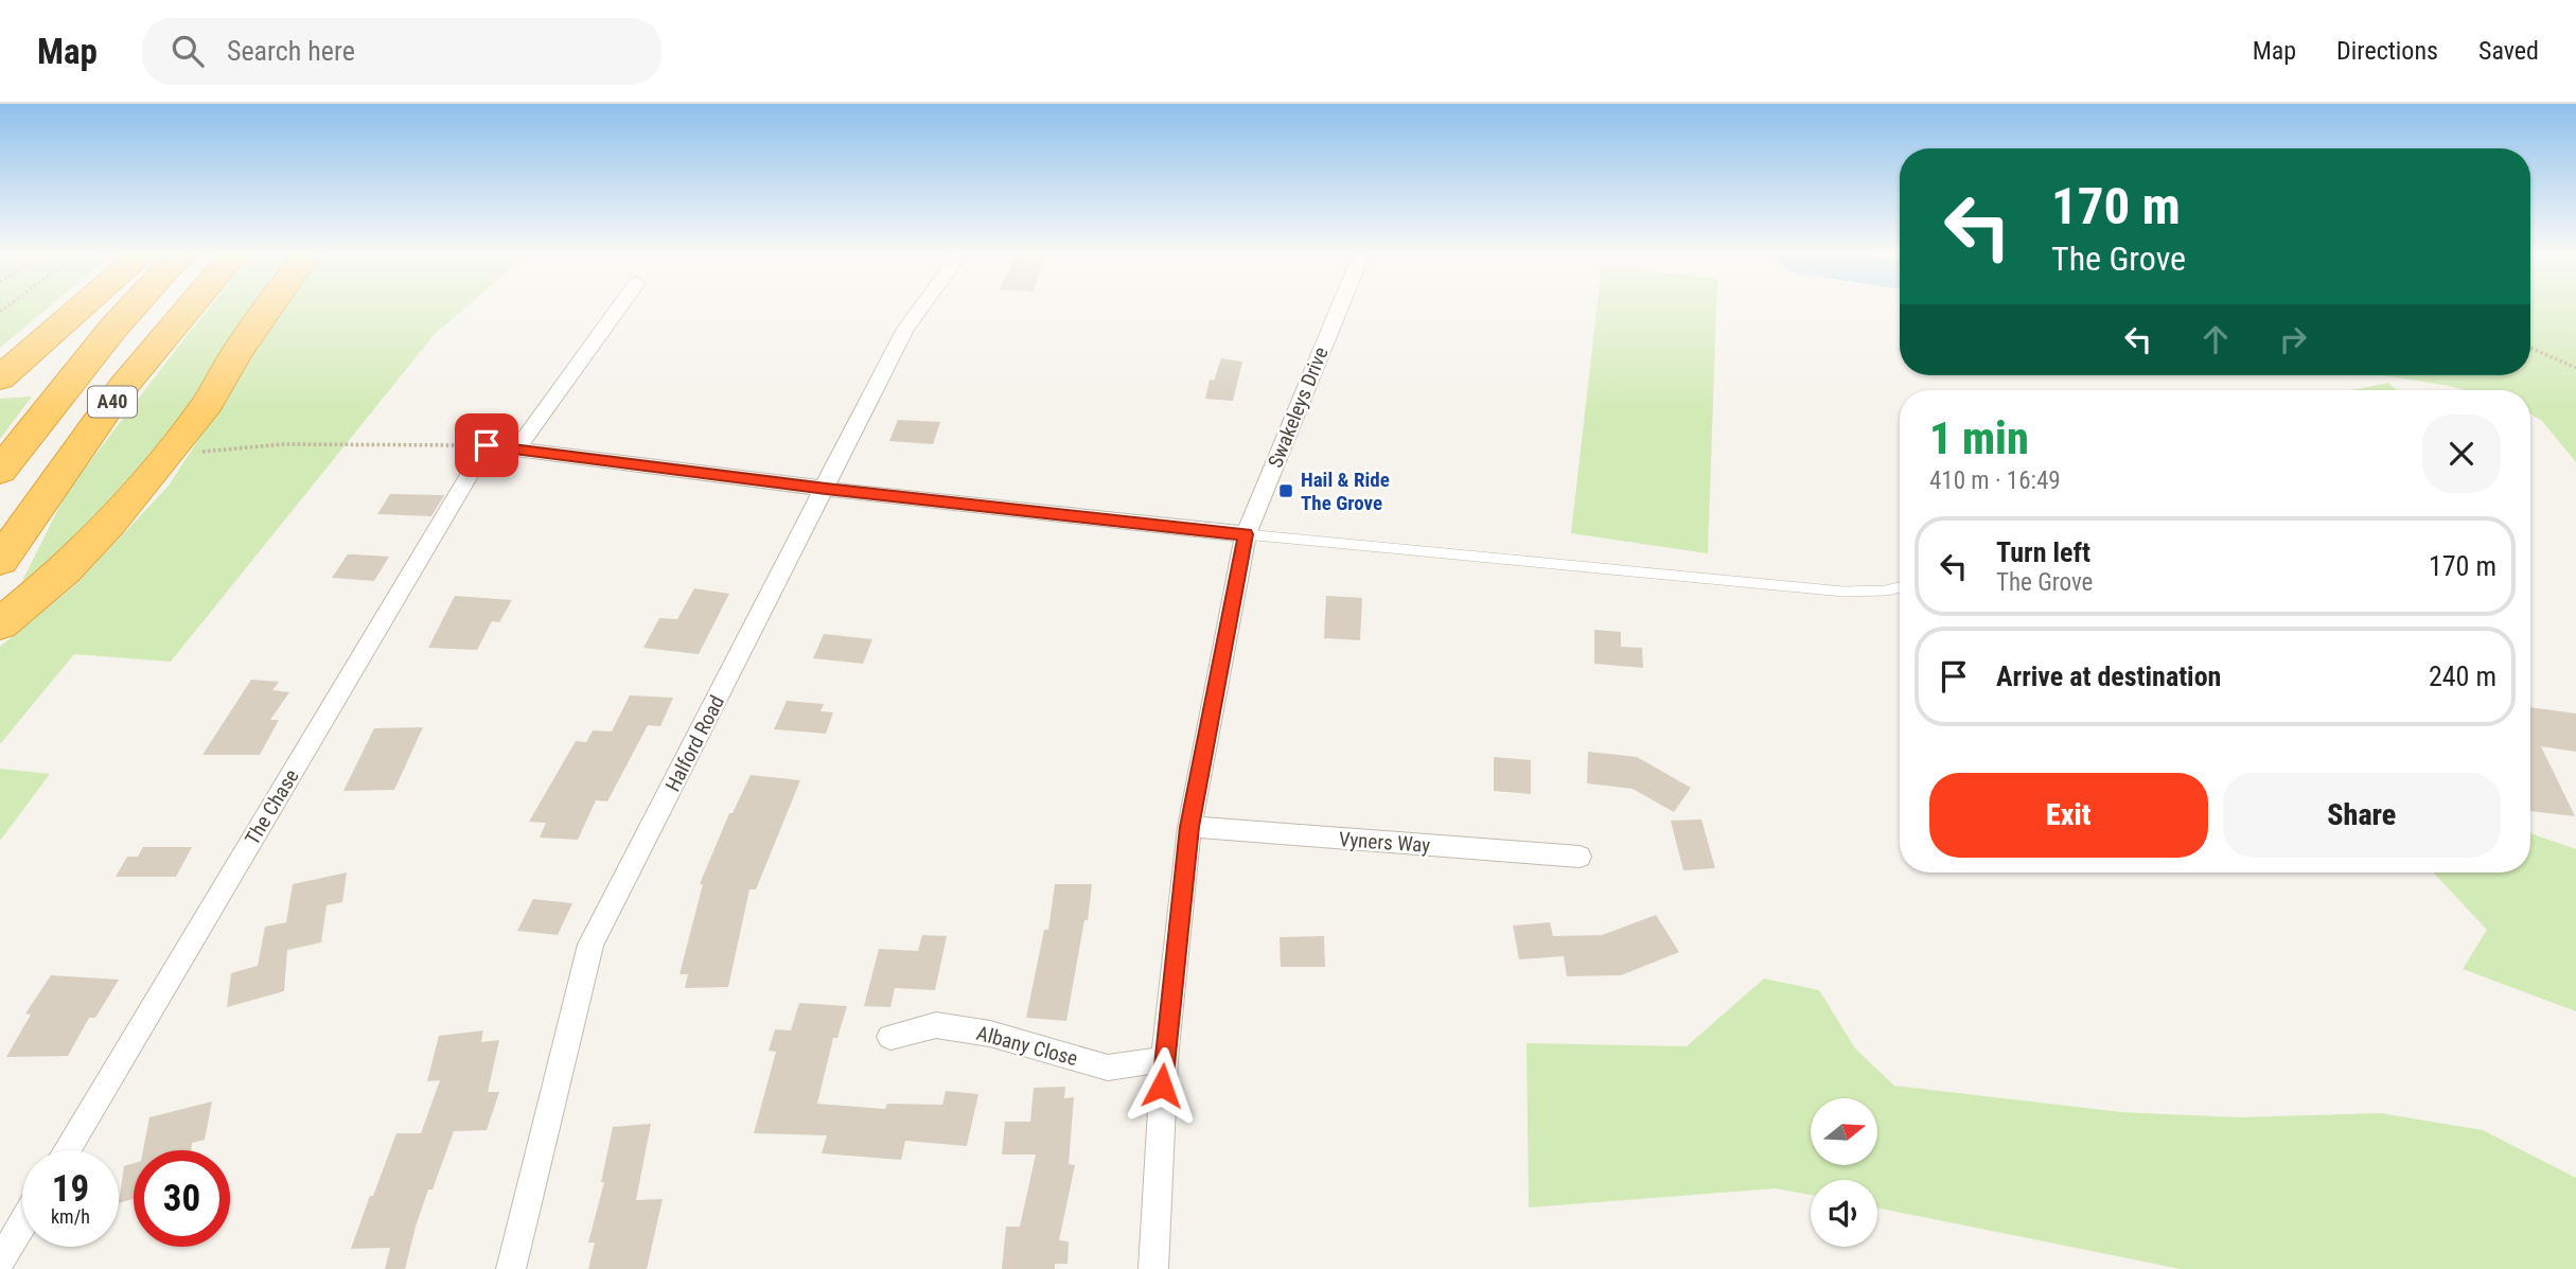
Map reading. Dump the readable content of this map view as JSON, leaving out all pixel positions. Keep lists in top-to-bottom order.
{
  "streets": {
    "highway": ["A40"],
    "street": [
      "Swakeleys Drive",
      "Halford Road",
      "The Chase",
      "Vyners Way",
      "Albany Close"
    ]
  },
  "crossings": [
    ["Swakeleys Drive", "Vyners Way"],
    ["Swakeleys Drive", "Albany Close"]
  ],
  "places": {
    "transit": ["Hail & Ride The Grove"]
  },
  "north": "right",
  "page": {
    "header": "Map",
    "search": "Search here",
    "nav": ["Map", "Directions", "Saved"],
    "turn": ["170 m", "The Grove"],
    "heading": ["1 min", "410 m · 16:49"],
    "list": [
      {
        "name": "Turn left",
        "note": "The Grove",
        "value": "170 m"
      },
      {
        "name": "Arrive at destination",
        "value": "240 m"
      }
    ],
    "buttons": ["Exit", "Share"],
    "speed": "19 km/h",
    "limit": "30"
  }
}
